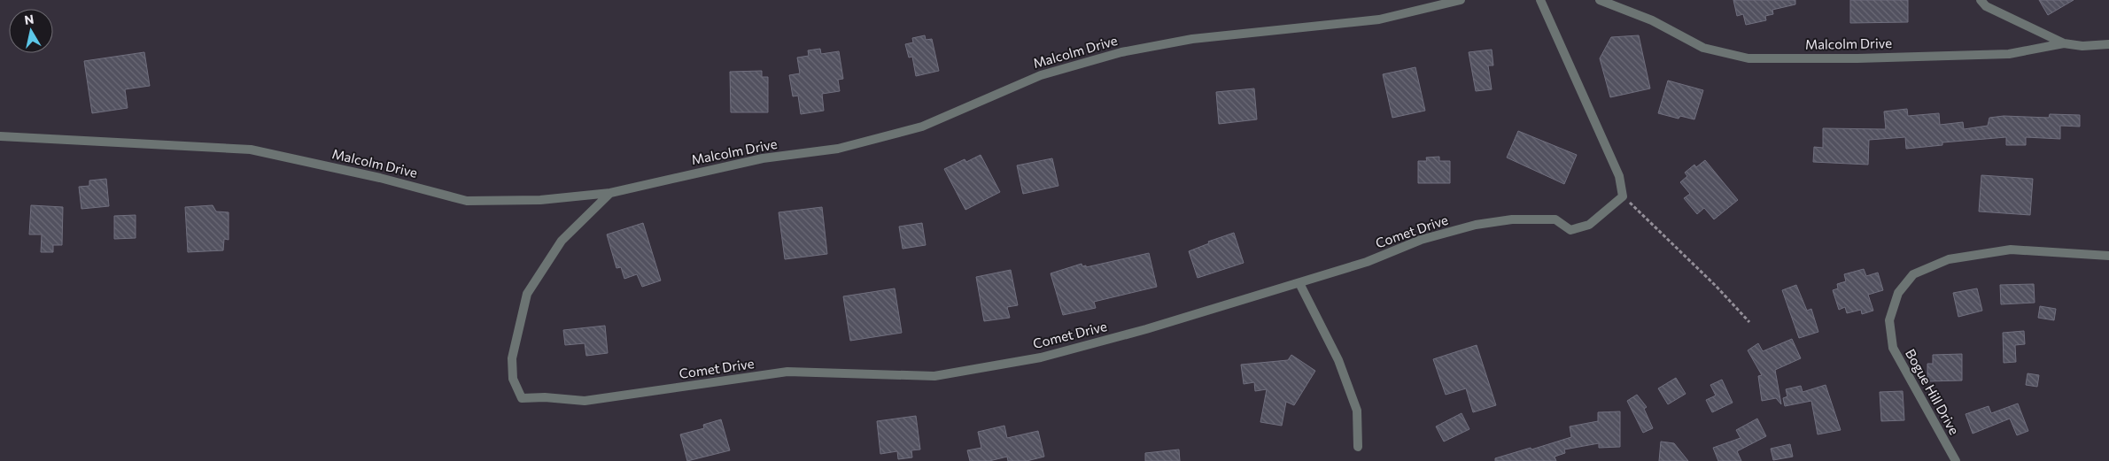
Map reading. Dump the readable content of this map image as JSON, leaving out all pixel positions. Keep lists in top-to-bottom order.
{
  "streets": {
    "street": ["Malcolm Drive", "Comet Drive", "Bogue Hill Drive"]
  },
  "crossings": [
    ["Malcolm Drive", "Comet Drive"]
  ],
  "north": "top"
}
